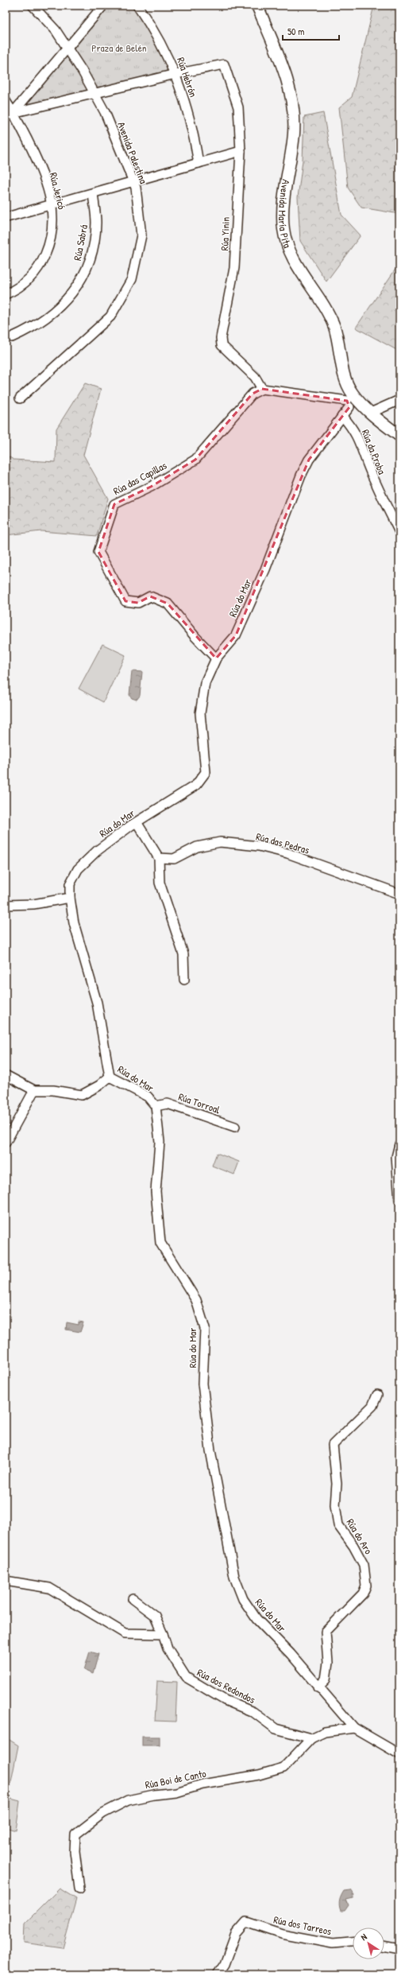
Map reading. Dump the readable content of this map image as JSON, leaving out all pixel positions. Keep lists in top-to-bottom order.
{
  "streets": {
    "main road": ["Avenida María Pita"],
    "street": [
      "Rúa Hebrón",
      "Avenida Palestina",
      "Rúa Jericó",
      "Rúa Yinin",
      "Rúa Sabrá",
      "Rúa da Proba",
      "Rúa das Capillas",
      "Rúa do Mar",
      "Rúa das Pedras",
      "Rúa Torroal",
      "Rúa do Aro",
      "Rúa dos Redondos",
      "Rúa Boi de Canto",
      "Rúa dos Tarreos"
    ]
  },
  "crossings": [
    ["Rúa Hebrón", "Rúa Yinin"],
    ["Avenida María Pita", "Rúa do Mar"],
    ["Rúa Yinin", "Rúa das Capillas"],
    ["Rúa da Proba", "Rúa do Mar"],
    ["Rúa das Capillas", "Rúa do Mar"],
    ["Rúa do Mar", "Rúa Torroal"],
    ["Rúa do Mar", "Rúa do Aro"],
    ["Rúa dos Redondos", "Rúa Boi de Canto"]
  ],
  "parks": ["Praza de Belén"],
  "scale_bar": "50 m",
  "north": "top left"
}
